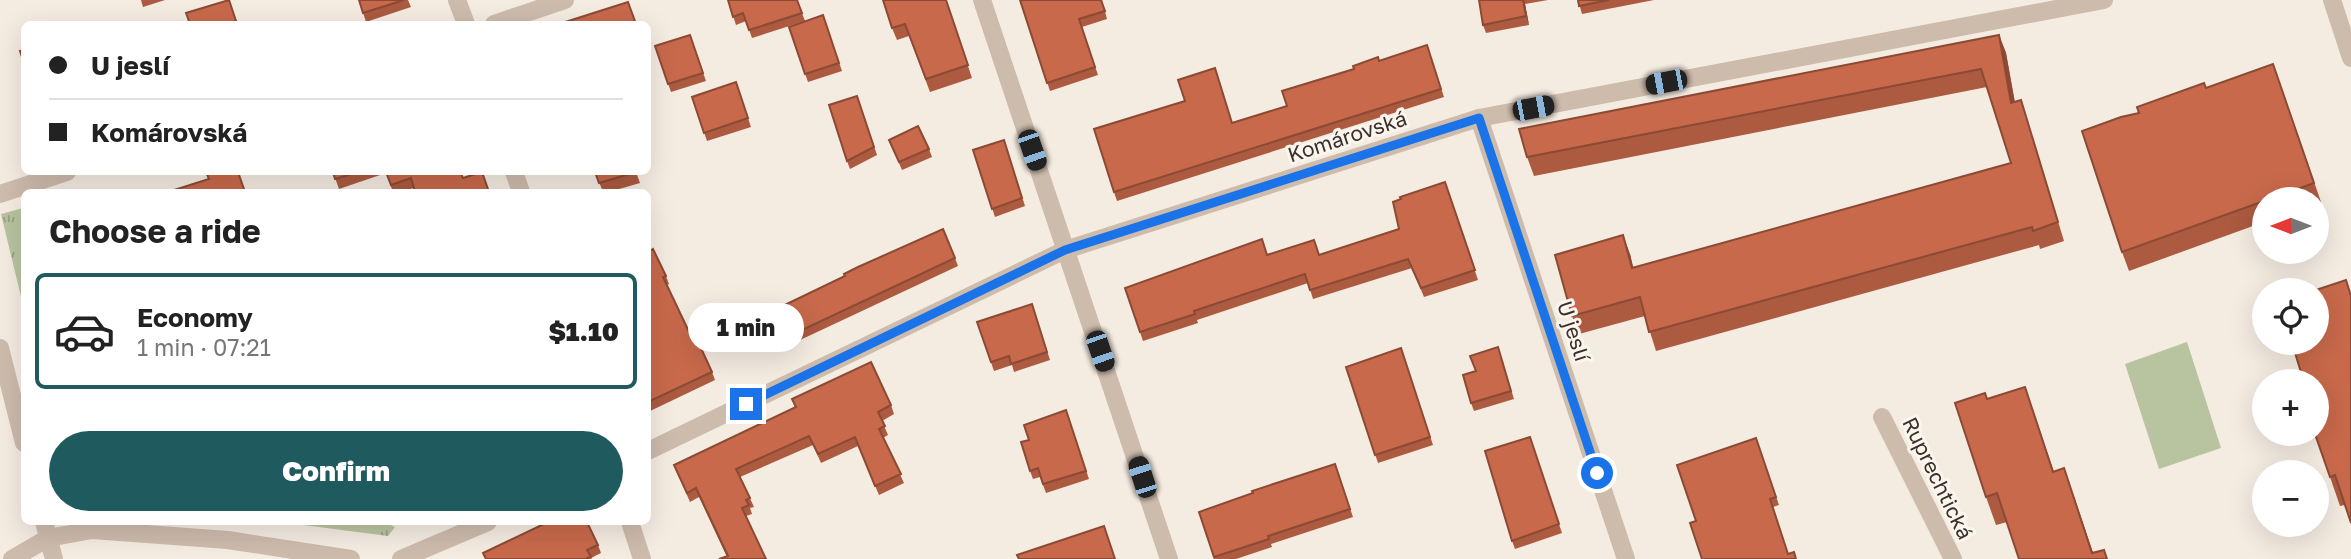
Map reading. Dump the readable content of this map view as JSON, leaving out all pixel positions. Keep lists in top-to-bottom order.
{
  "streets": {
    "street": ["Komárovská", "U jeslí", "Ruprechtická"]
  },
  "crossings": [
    ["Komárovská", "U jeslí"]
  ],
  "north": "left",
  "page": {
    "banner": ["U jeslí", "Komárovská"],
    "map_buttons": ["+", "−"],
    "heading": "Choose a ride",
    "list": [
      {
        "name": "Economy",
        "note": "1 min · 07:21",
        "value": "$1.10"
      }
    ],
    "bubble": "1 min",
    "buttons": "Confirm"
  }
}
